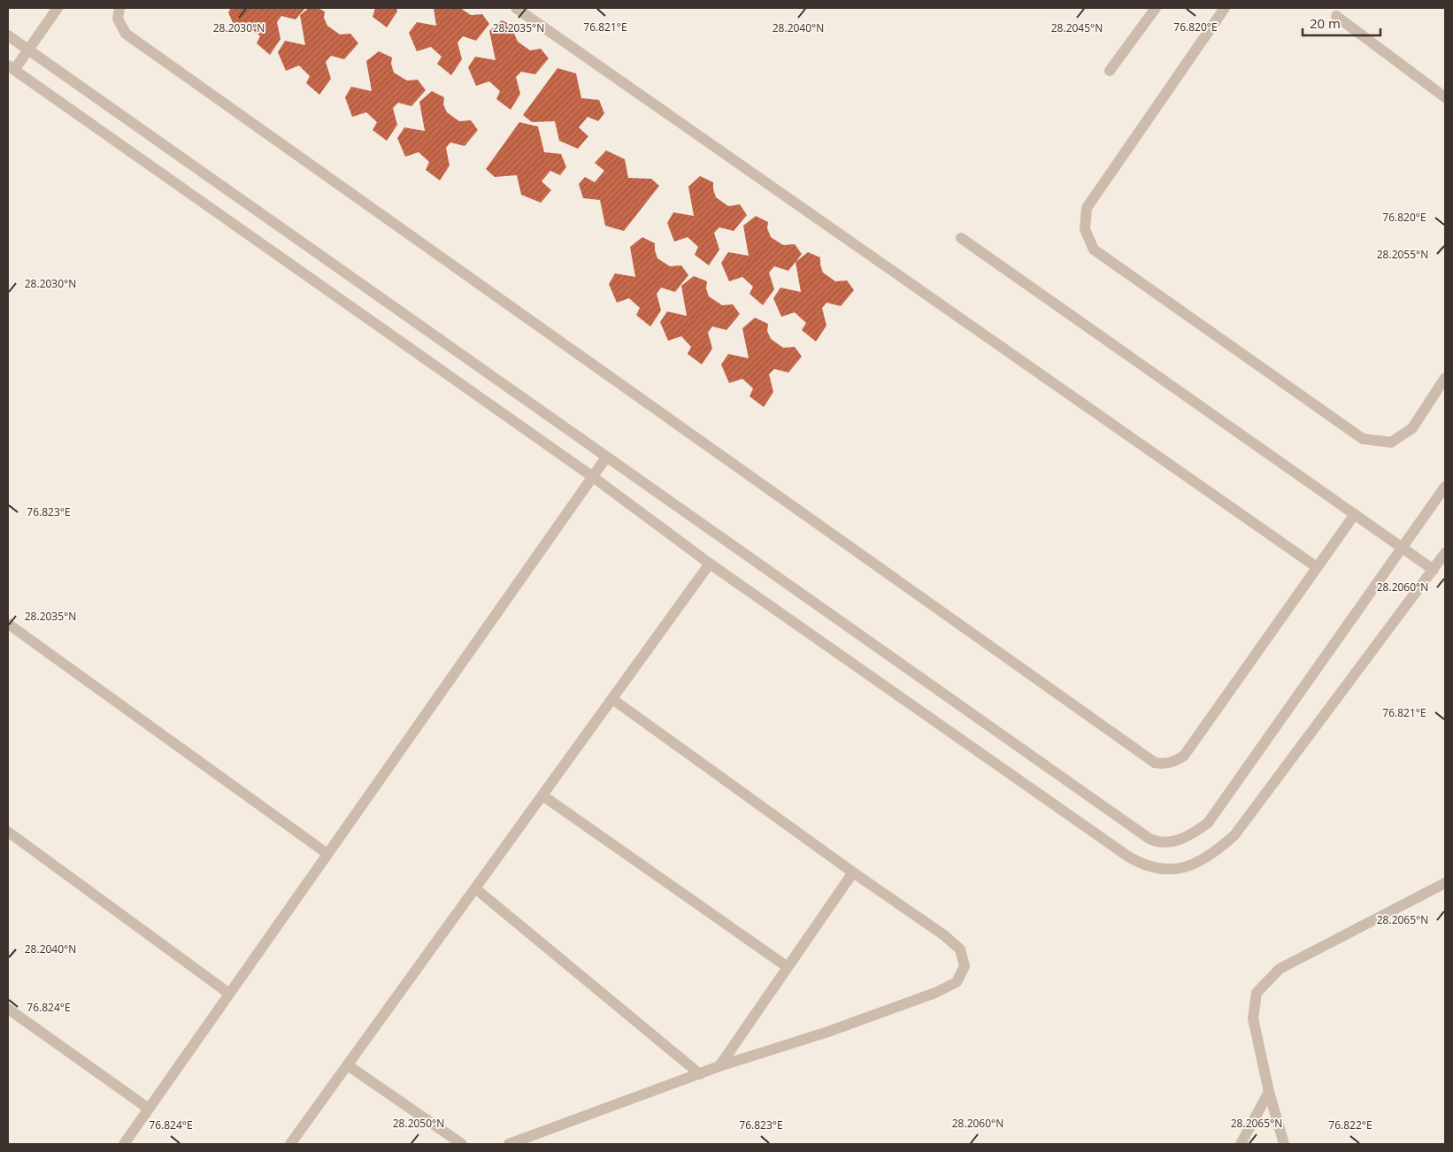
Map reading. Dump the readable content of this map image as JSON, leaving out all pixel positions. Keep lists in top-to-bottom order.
{
  "scale_bar": "20 m",
  "coordinates": [
    "76.821°E",
    "76.820°E",
    "28.2030°N",
    "28.2035°N",
    "28.2040°N",
    "28.2045°N",
    "28.2055°N",
    "76.823°E",
    "28.2060°N",
    "28.2065°N",
    "76.824°E",
    "28.2050°N",
    "76.822°E"
  ]
}
